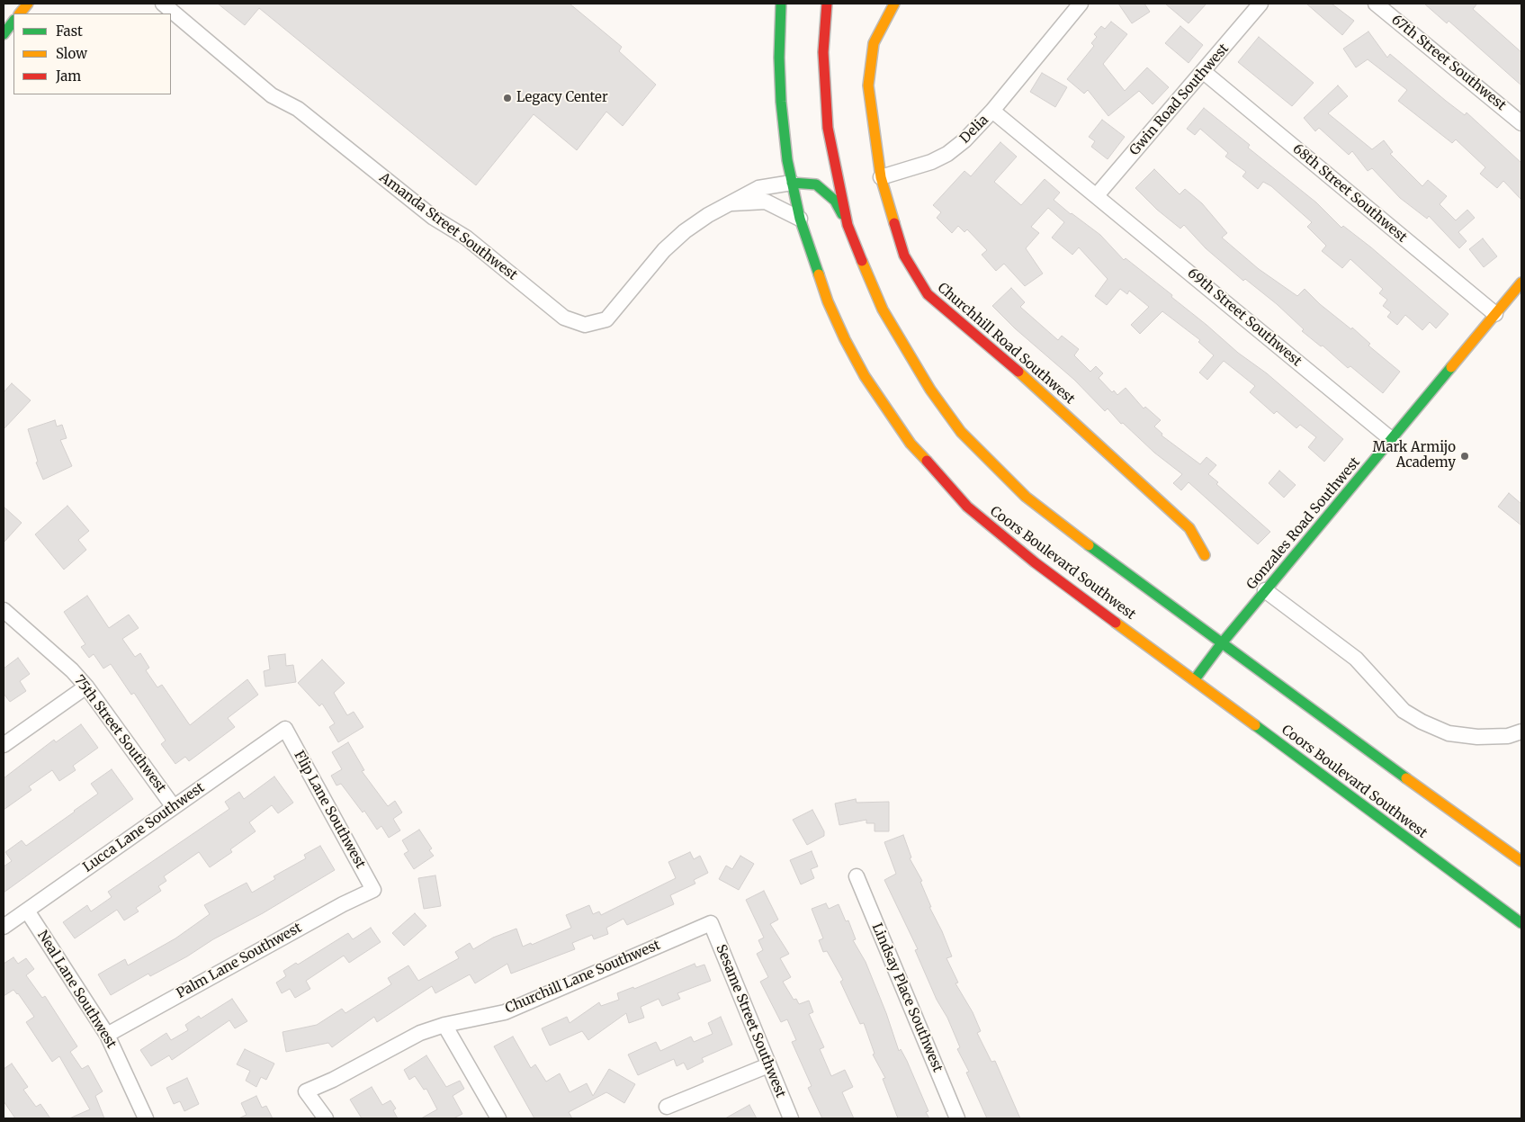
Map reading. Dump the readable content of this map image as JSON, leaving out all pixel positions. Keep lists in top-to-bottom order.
{
  "streets": {
    "main road": ["Churchhill Road Southwest", "Gonzales Road Southwest", "Coors Boulevard Southwest"],
    "street": [
      "67th Street Southwest",
      "Gwin Road Southwest",
      "Delia",
      "68th Street Southwest",
      "Amanda Street Southwest",
      "69th Street Southwest",
      "75th Street Southwest",
      "Flip Lane Southwest",
      "Lucca Lane Southwest",
      "Palm Lane Southwest",
      "Churchill Lane Southwest",
      "Neal Lane Southwest",
      "Lindsay Place Southwest",
      "Sesame Street Southwest"
    ]
  },
  "crossings": [
    ["Gwin Road Southwest", "Delia"],
    ["Gwin Road Southwest", "68th Street Southwest"],
    ["Gwin Road Southwest", "69th Street Southwest"],
    ["Delia", "69th Street Southwest"],
    ["Delia", "Churchhill Road Southwest"],
    ["68th Street Southwest", "Gonzales Road Southwest"],
    ["Amanda Street Southwest", "Coors Boulevard Southwest"],
    ["69th Street Southwest", "Gonzales Road Southwest"],
    ["Gonzales Road Southwest", "Coors Boulevard Southwest"],
    ["75th Street Southwest", "Lucca Lane Southwest"],
    ["Flip Lane Southwest", "Lucca Lane Southwest"],
    ["Flip Lane Southwest", "Palm Lane Southwest"],
    ["Lucca Lane Southwest", "Neal Lane Southwest"],
    ["Palm Lane Southwest", "Neal Lane Southwest"],
    ["Churchill Lane Southwest", "Sesame Street Southwest"]
  ],
  "places": ["Legacy Center", "Mark Armijo Academy"],
  "legend": ["Fast", "Slow", "Jam"]
}
